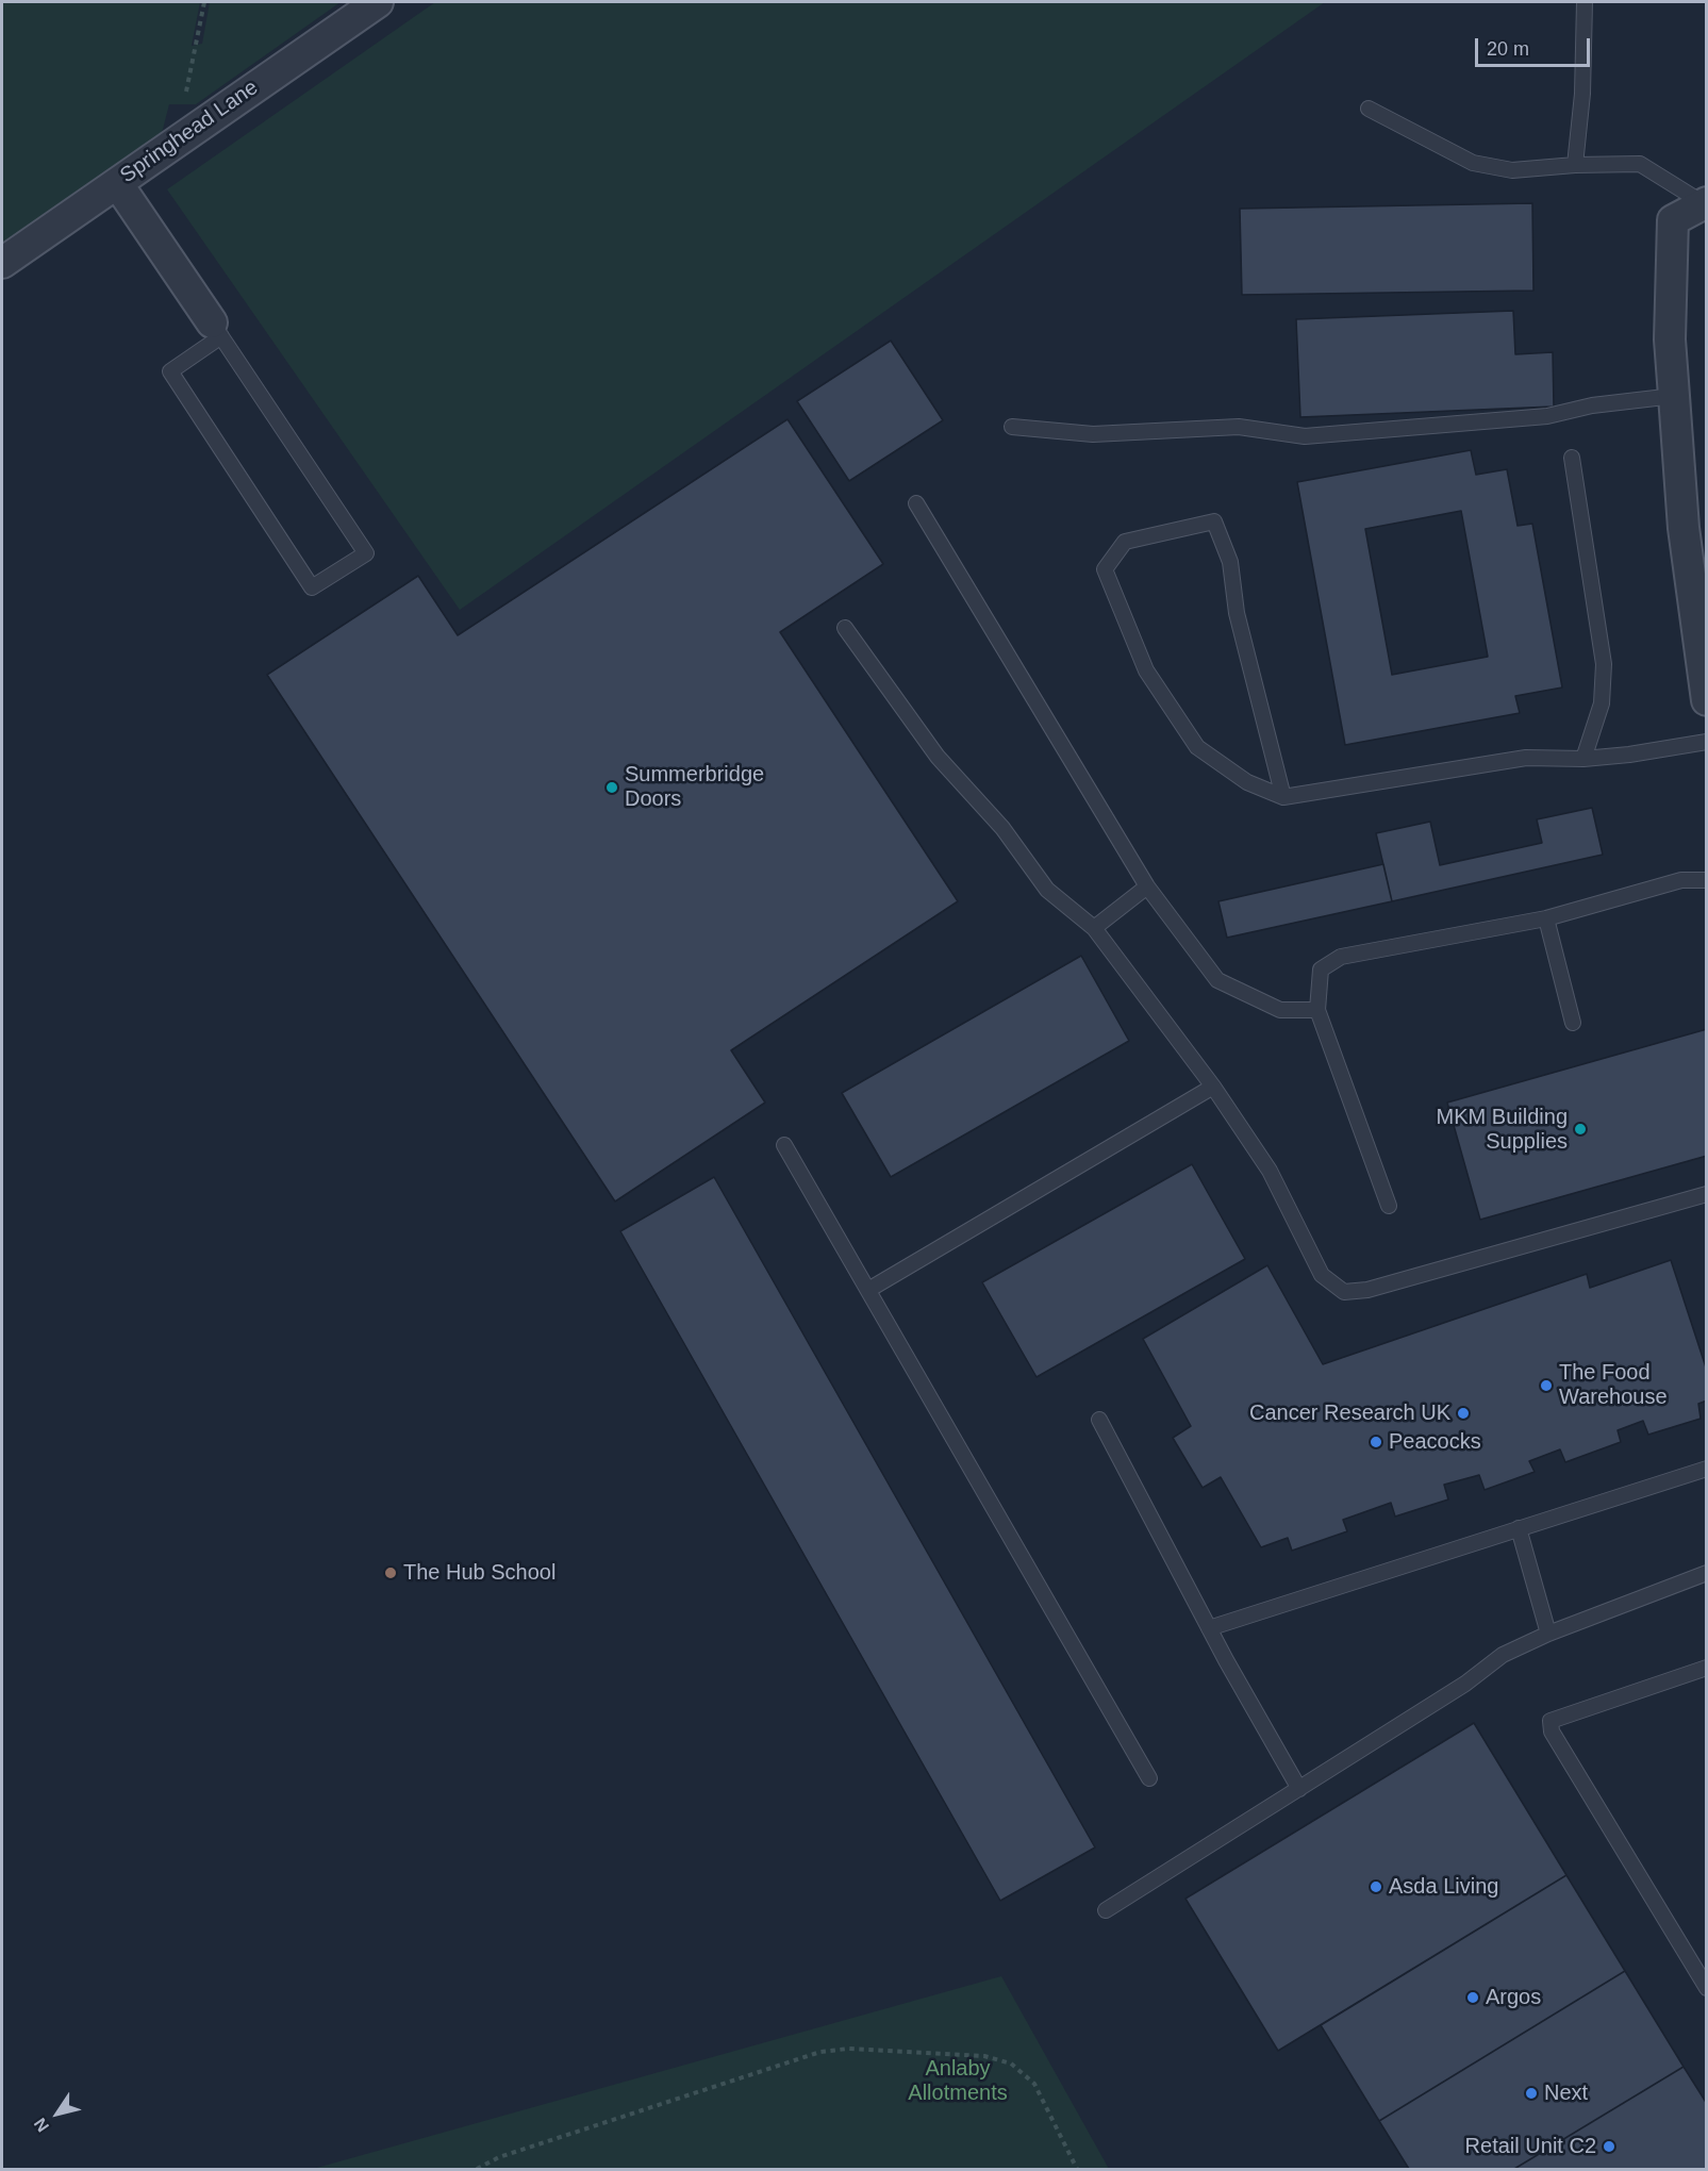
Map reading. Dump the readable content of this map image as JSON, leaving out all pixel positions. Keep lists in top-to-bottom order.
{
  "streets": {
    "street": ["Springhead Lane"]
  },
  "parks": ["Anlaby Allotments"],
  "places": [
    "Summerbridge Doors",
    "MKM Building Supplies",
    "The Food Warehouse",
    "Cancer Research UK",
    "Peacocks",
    "The Hub School",
    "Asda Living",
    "Argos",
    "Next",
    "Retail Unit C2"
  ],
  "scale_bar": "20 m",
  "north": "bottom left"
}
